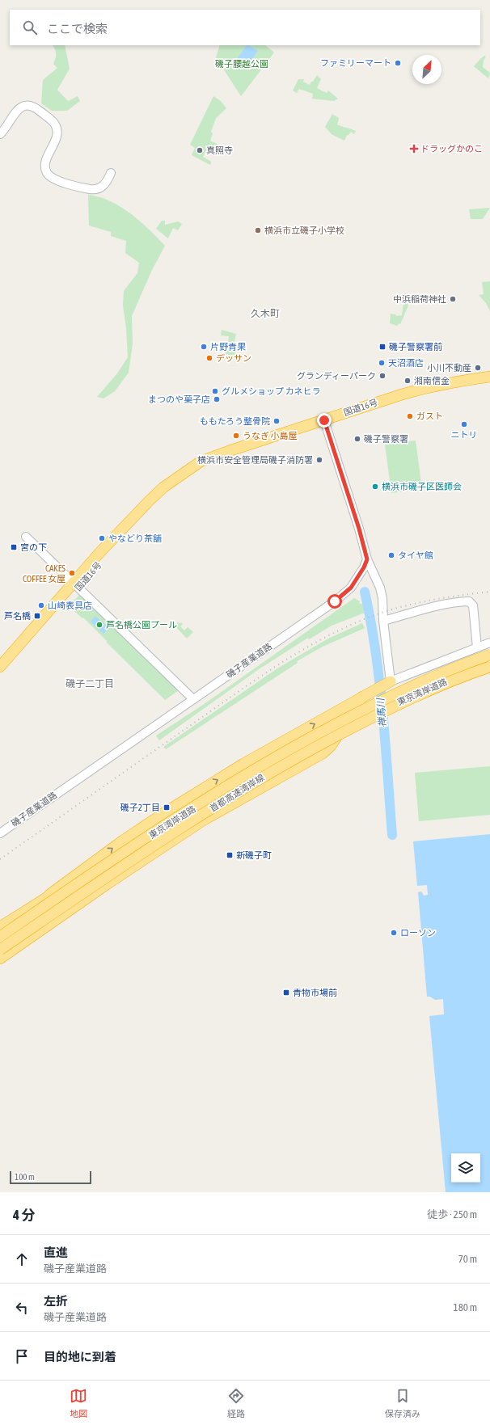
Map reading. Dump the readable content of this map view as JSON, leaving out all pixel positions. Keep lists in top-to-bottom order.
{
  "streets": {
    "highway": ["国道16号", "東京湾岸道路", "首都高速湾岸線"],
    "street": ["磯子産業道路"]
  },
  "crossings": [
    ["東京湾岸道路", "首都高速湾岸線"]
  ],
  "districts": ["久木町", "磯子二丁目"],
  "water": ["禅馬川"],
  "parks": ["磯子腰越公園"],
  "places": {
    "other": [
      "ファミリーマート",
      "真照寺",
      "横浜市立磯子小学校",
      "中浜稲荷神社",
      "片野青果",
      "デッサン",
      "天沼酒店",
      "小川不動産",
      "グランディーパーク",
      "湘南信金",
      "グルメショップ カネヒラ",
      "まつのや菓子店",
      "ガスト",
      "ももたろう整骨院",
      "ニトリ",
      "うなぎ 小島屋",
      "磯子警察署",
      "横浜市安全管理局磯子消防署",
      "横浜市磯子区医師会",
      "やなどり茶舗",
      "タイヤ館",
      "CAKES COFFEE 女屋",
      "山崎表具店",
      "芦名橋公園プール",
      "ローソン"
    ],
    "health": ["ドラッグかのこ"],
    "transit": [
      "磯子警察署前",
      "宮の下",
      "芦名橋",
      "磯子2丁目",
      "新磯子町",
      "青物市場前"
    ]
  },
  "scale_bar": "100 m",
  "north": "top right",
  "page": {
    "search": "ここで検索",
    "scale": "100 m",
    "heading": ["4 分", "徒歩 · 250 m"],
    "list": [
      ["直進", "磯子産業道路", "70 m"],
      ["左折", "磯子産業道路", "180 m"],
      "目的地に到着"
    ],
    "nav": ["地図", "経路", "保存済み"]
  }
}
